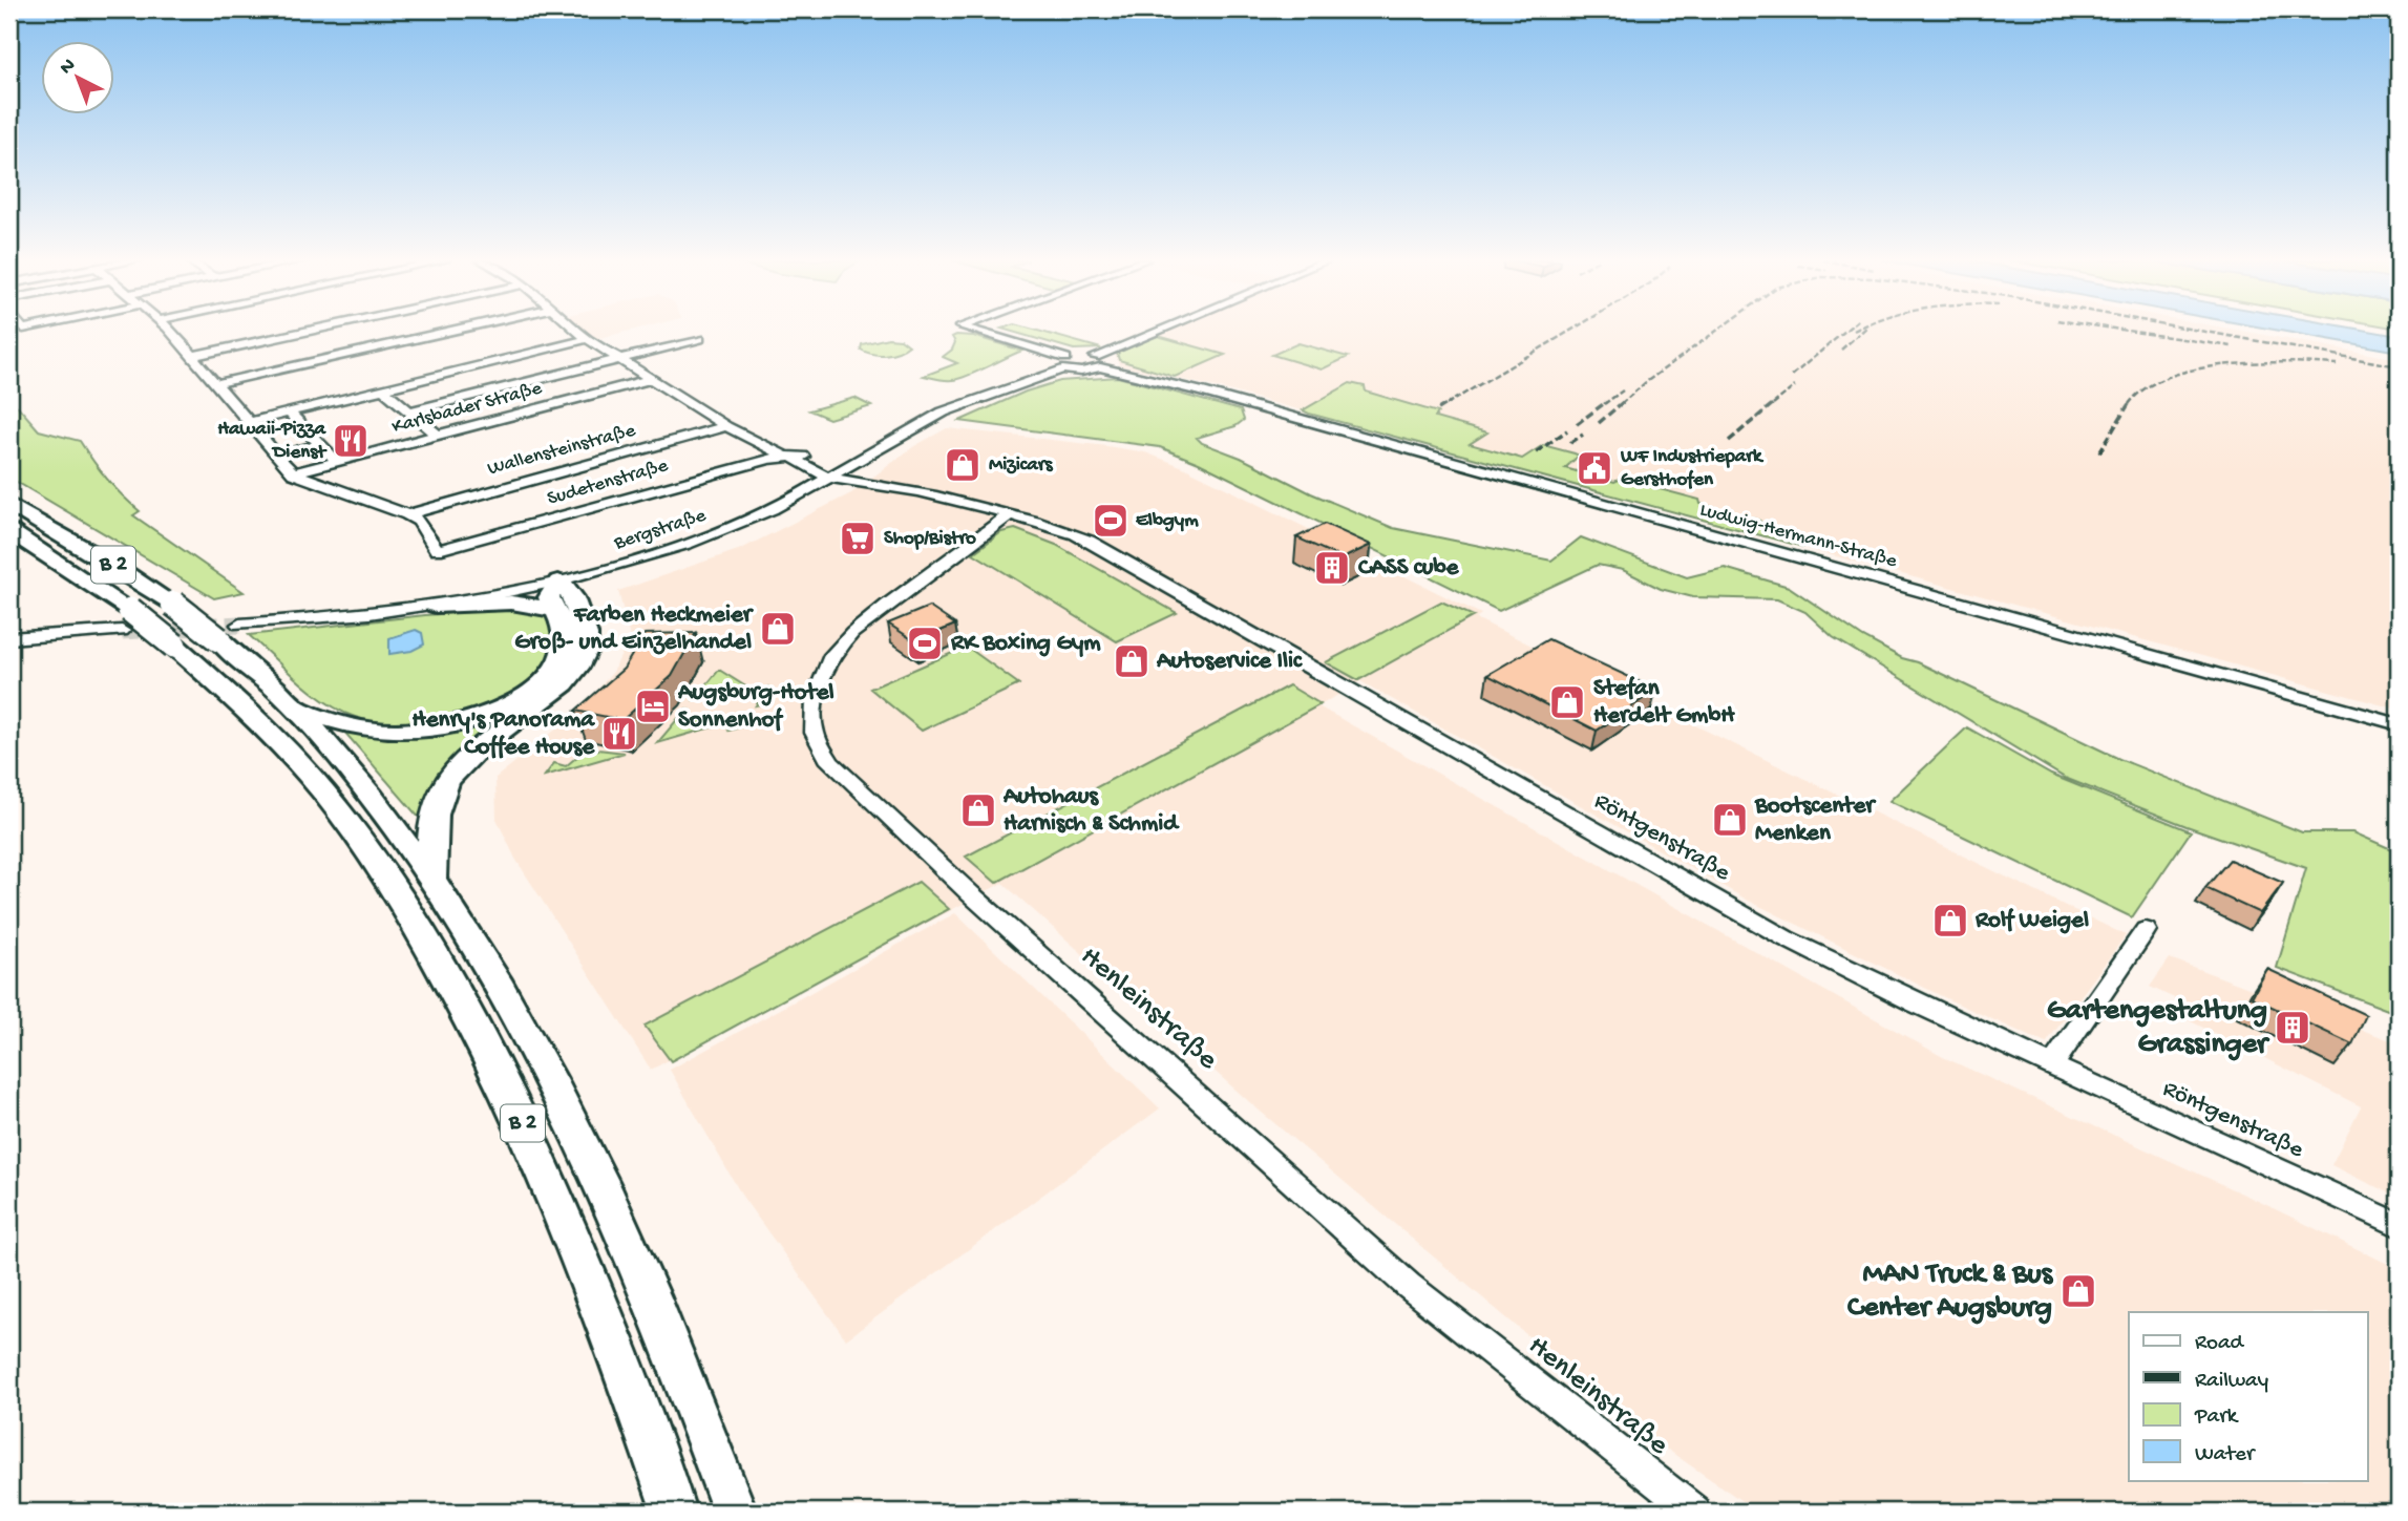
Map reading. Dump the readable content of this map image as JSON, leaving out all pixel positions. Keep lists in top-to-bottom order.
{
  "streets": {
    "highway": ["B 2"],
    "street": [
      "Karlsbader Straße",
      "Wallensteinstraße",
      "Sudetenstraße",
      "Bergstraße",
      "Ludwig-Hermann-Straße",
      "Röntgenstraße",
      "Henleinstraße"
    ]
  },
  "crossings": [
    ["Wallensteinstraße", "Sudetenstraße"],
    ["Sudetenstraße", "Bergstraße"],
    ["Sudetenstraße", "Röntgenstraße"],
    ["Bergstraße", "Ludwig-Hermann-Straße"],
    ["Bergstraße", "B 2"],
    ["Bergstraße", "Röntgenstraße"],
    ["Röntgenstraße", "Henleinstraße"]
  ],
  "places": {
    "restaurant": ["Hawaii-Pizza Dienst", "Henry's Panorama Coffee House"],
    "shop": [
      "Mizicars",
      "Farben Heckmeier Groß- und Einzelhandel",
      "Autoservice Ilic",
      "Stefan Herdelt GmbH",
      "Autohaus Harnisch & Schmid",
      "Bootscenter Menken",
      "Rolf Weigel",
      "MAN Truck & Bus Center Augsburg"
    ],
    "public building": ["WF Industriepark Gersthofen"],
    "sports": ["Elbgym", "RK Boxing Gym"],
    "supermarket": ["Shop/Bistro"],
    "building": ["CASS cube", "Gartengestaltung Grassinger"],
    "hotel": ["Augsburg-Hotel Sonnenhof"]
  },
  "legend": [
    "Road",
    "Railway",
    "Park",
    "Water"
  ],
  "north": "top left"
}
